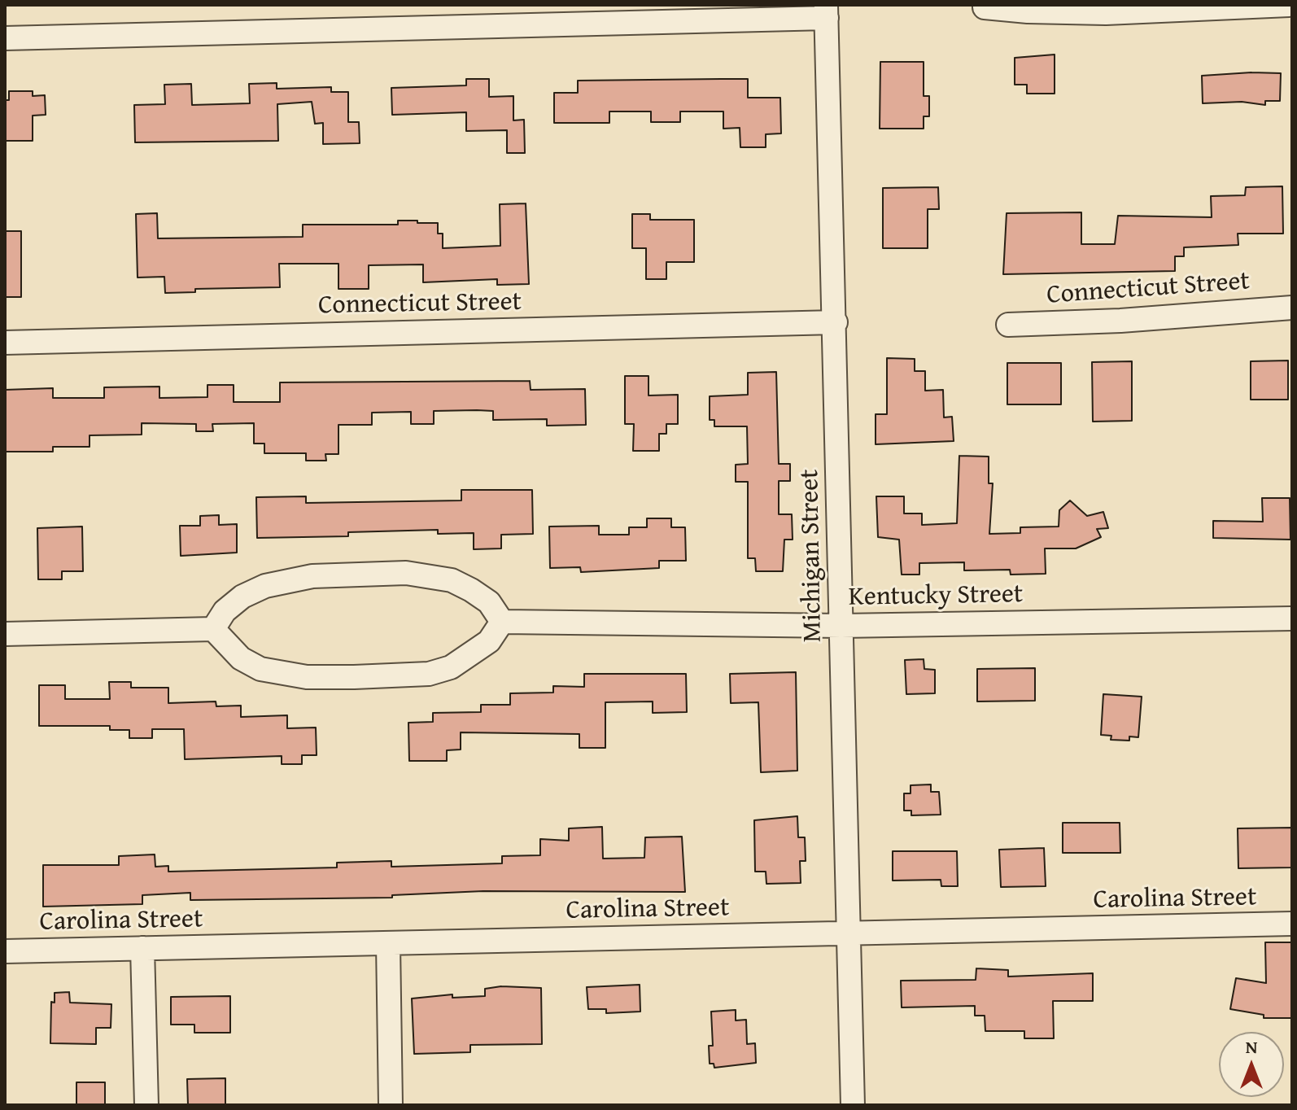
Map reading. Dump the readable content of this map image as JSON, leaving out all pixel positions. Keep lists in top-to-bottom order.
{
  "streets": {
    "street": [
      "Connecticut Street",
      "Michigan Street",
      "Kentucky Street",
      "Carolina Street"
    ]
  },
  "crossings": [
    ["Connecticut Street", "Michigan Street"],
    ["Michigan Street", "Kentucky Street"],
    ["Michigan Street", "Carolina Street"]
  ],
  "north": "top"
}
